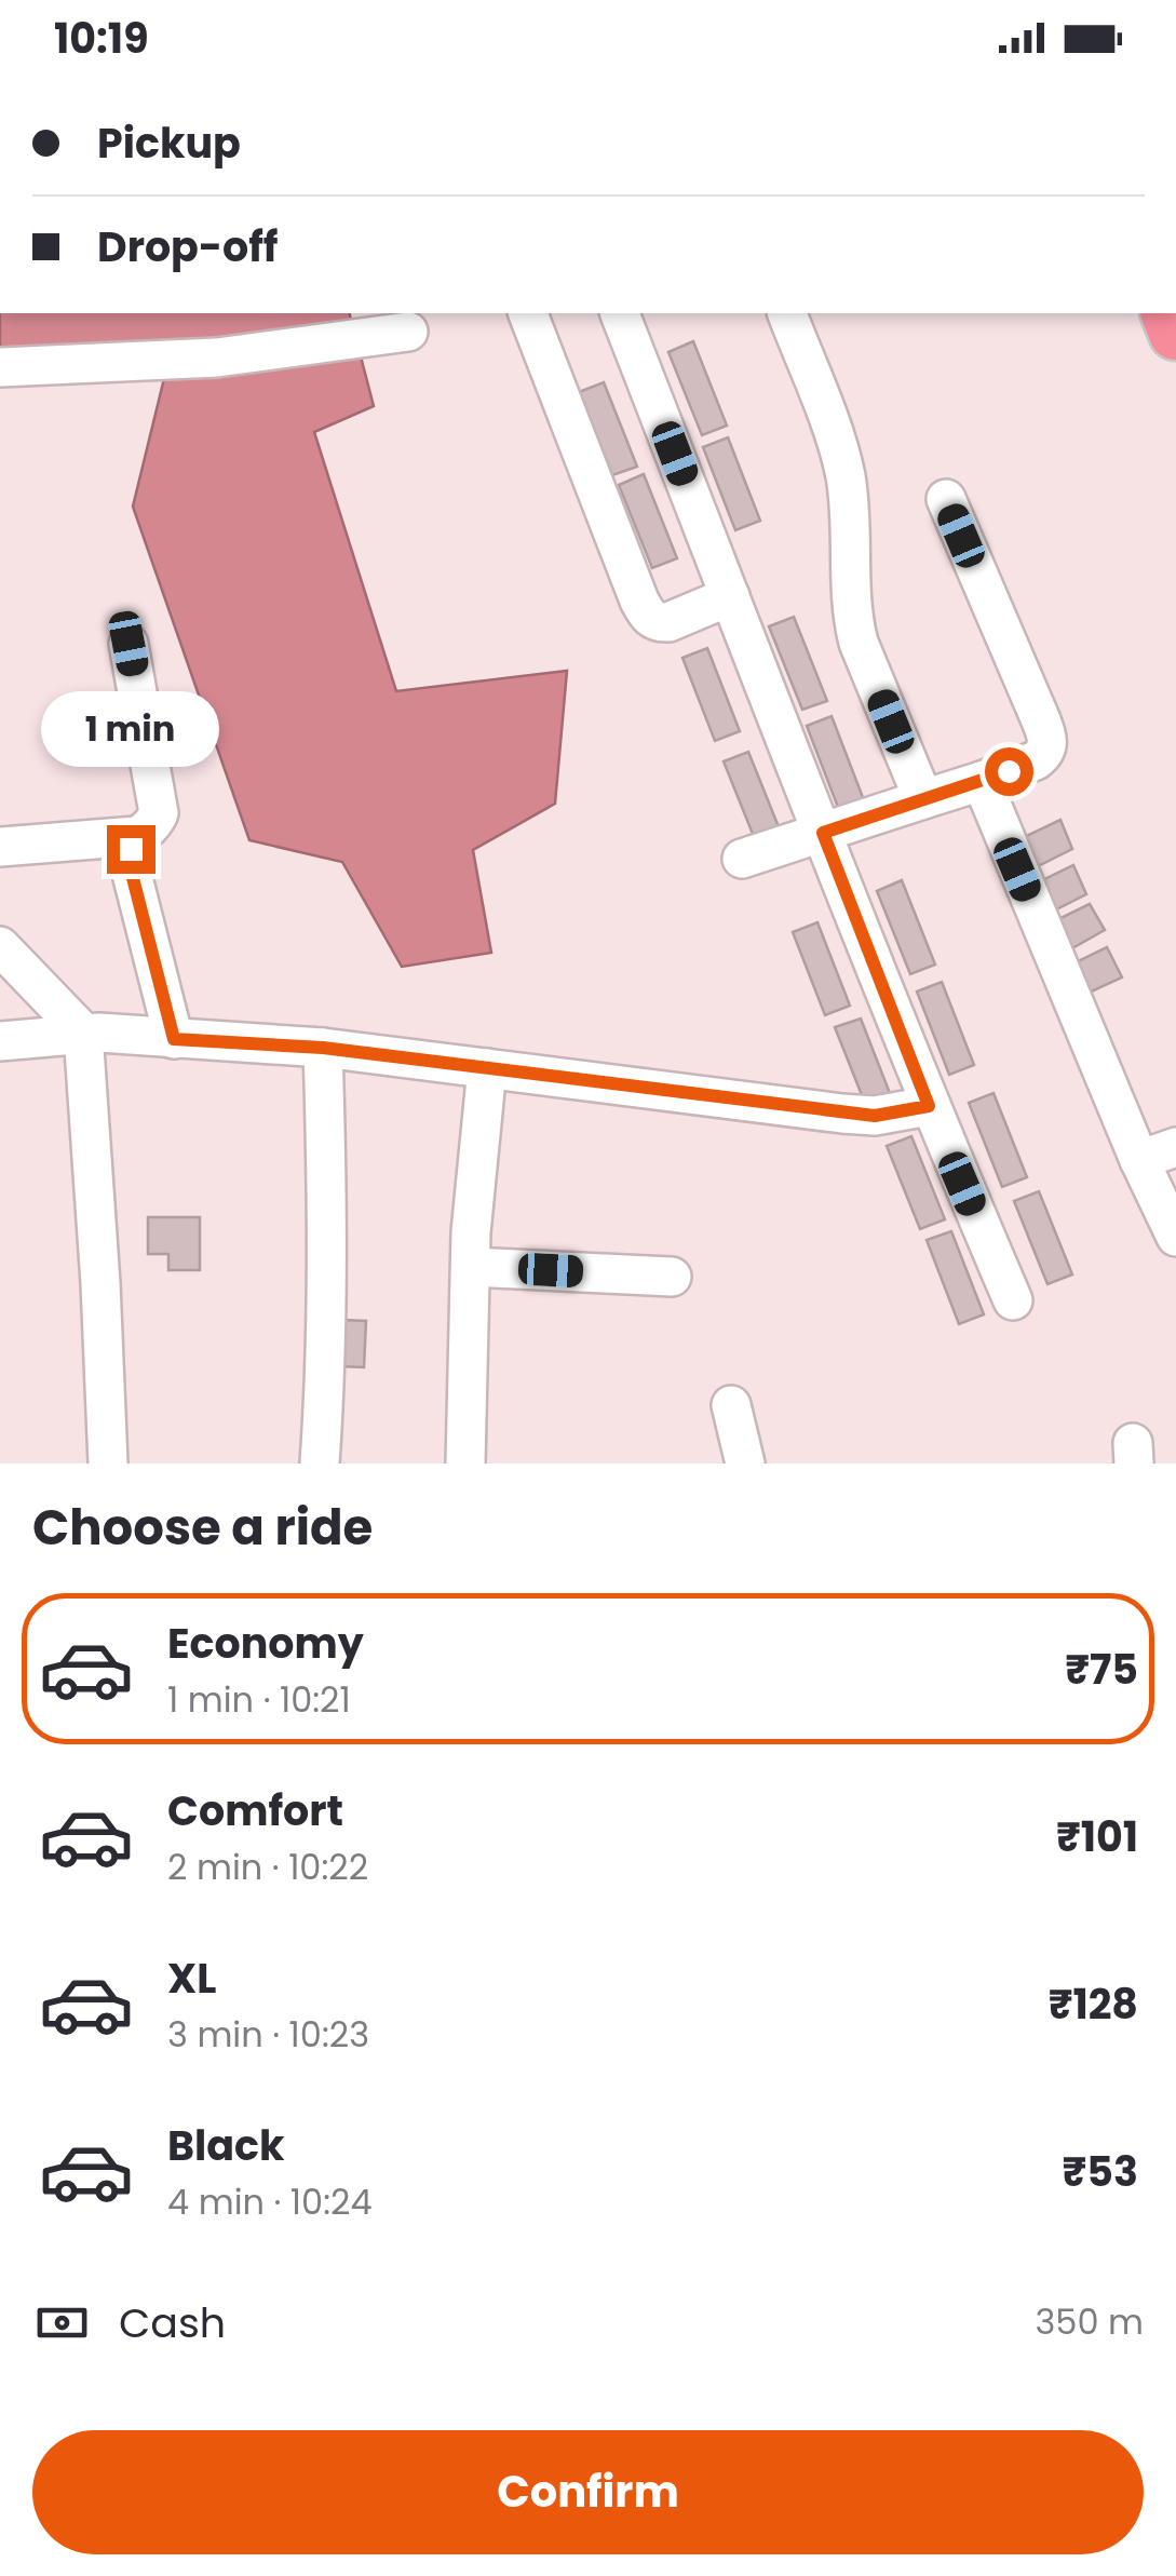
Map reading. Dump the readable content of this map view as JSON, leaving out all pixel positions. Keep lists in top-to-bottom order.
{
  "page": {
    "status": "10:19",
    "banner": ["Pickup", "Drop-off"],
    "bubble": "1 min",
    "heading": "Choose a ride",
    "list": [
      {
        "name": "Economy",
        "note": "1 min · 10:21",
        "value": "₹75"
      },
      {
        "name": "Comfort",
        "note": "2 min · 10:22",
        "value": "₹101"
      },
      {
        "name": "XL",
        "note": "3 min · 10:23",
        "value": "₹128"
      },
      {
        "name": "Black",
        "note": "4 min · 10:24",
        "value": "₹53"
      }
    ],
    "pay": ["Cash", "350 m"],
    "buttons": "Confirm"
  }
}
